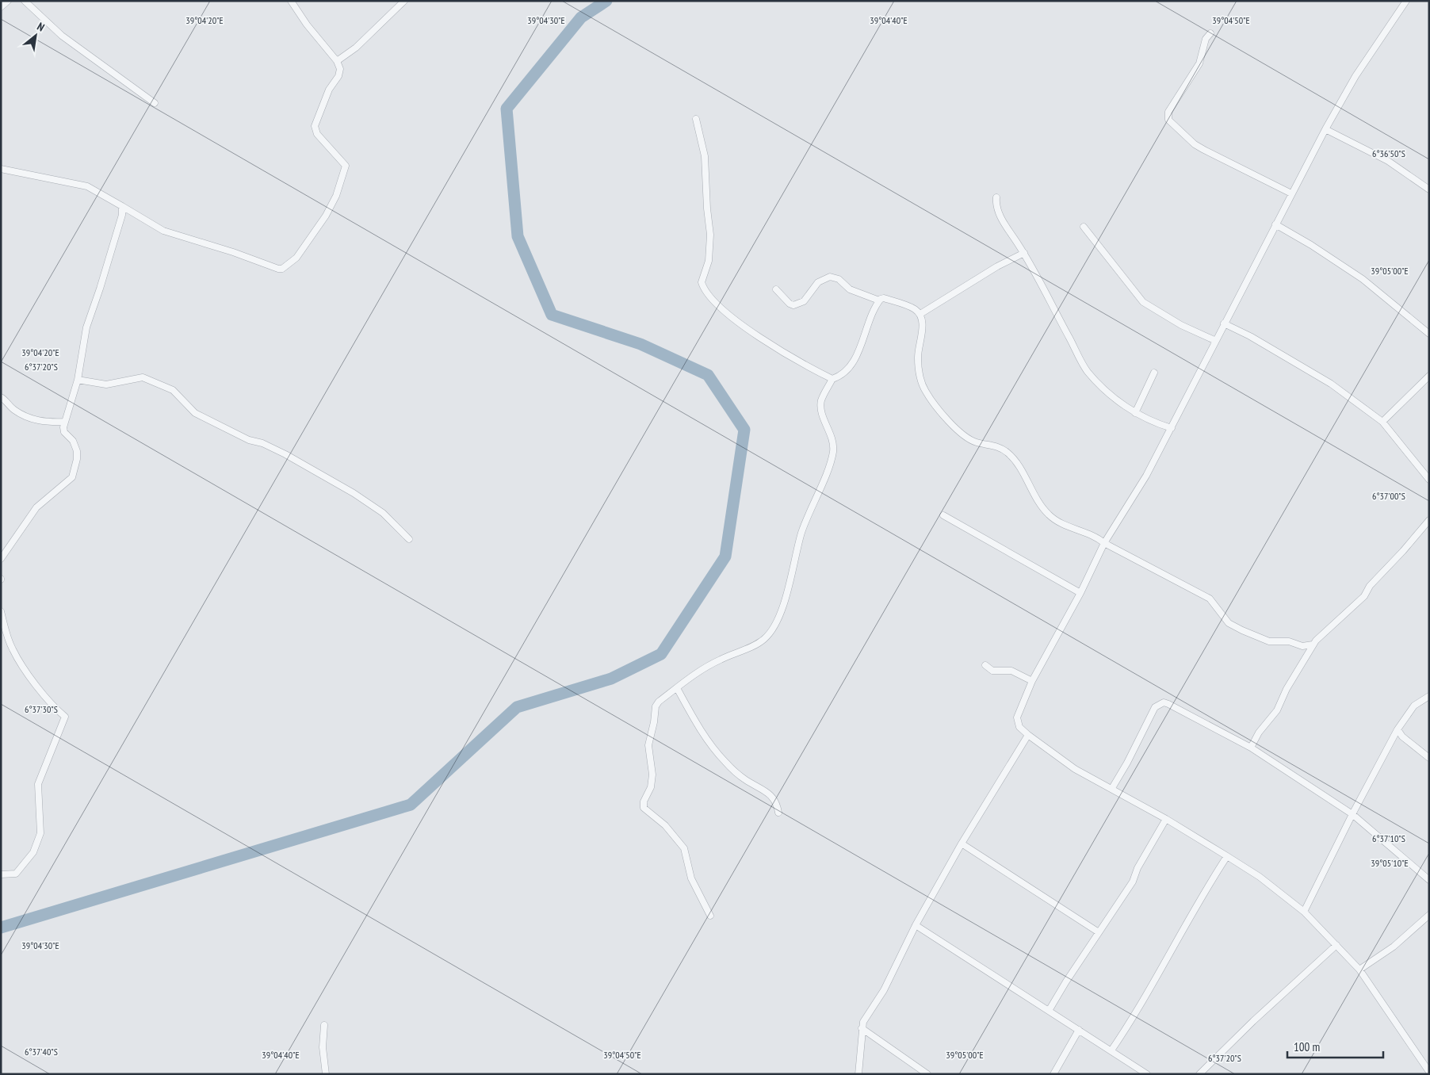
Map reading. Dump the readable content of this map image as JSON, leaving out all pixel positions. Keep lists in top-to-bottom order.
{
  "scale_bar": "100 m",
  "north": "top right",
  "coordinates": [
    "39°04'20\"E",
    "39°04'30\"E",
    "39°04'40\"E",
    "39°04'50\"E",
    "6°36'50\"S",
    "39°05'00\"E",
    "6°37'20\"S",
    "6°37'00\"S",
    "6°37'30\"S",
    "6°37'10\"S",
    "39°05'10\"E",
    "6°37'40\"S"
  ]
}
